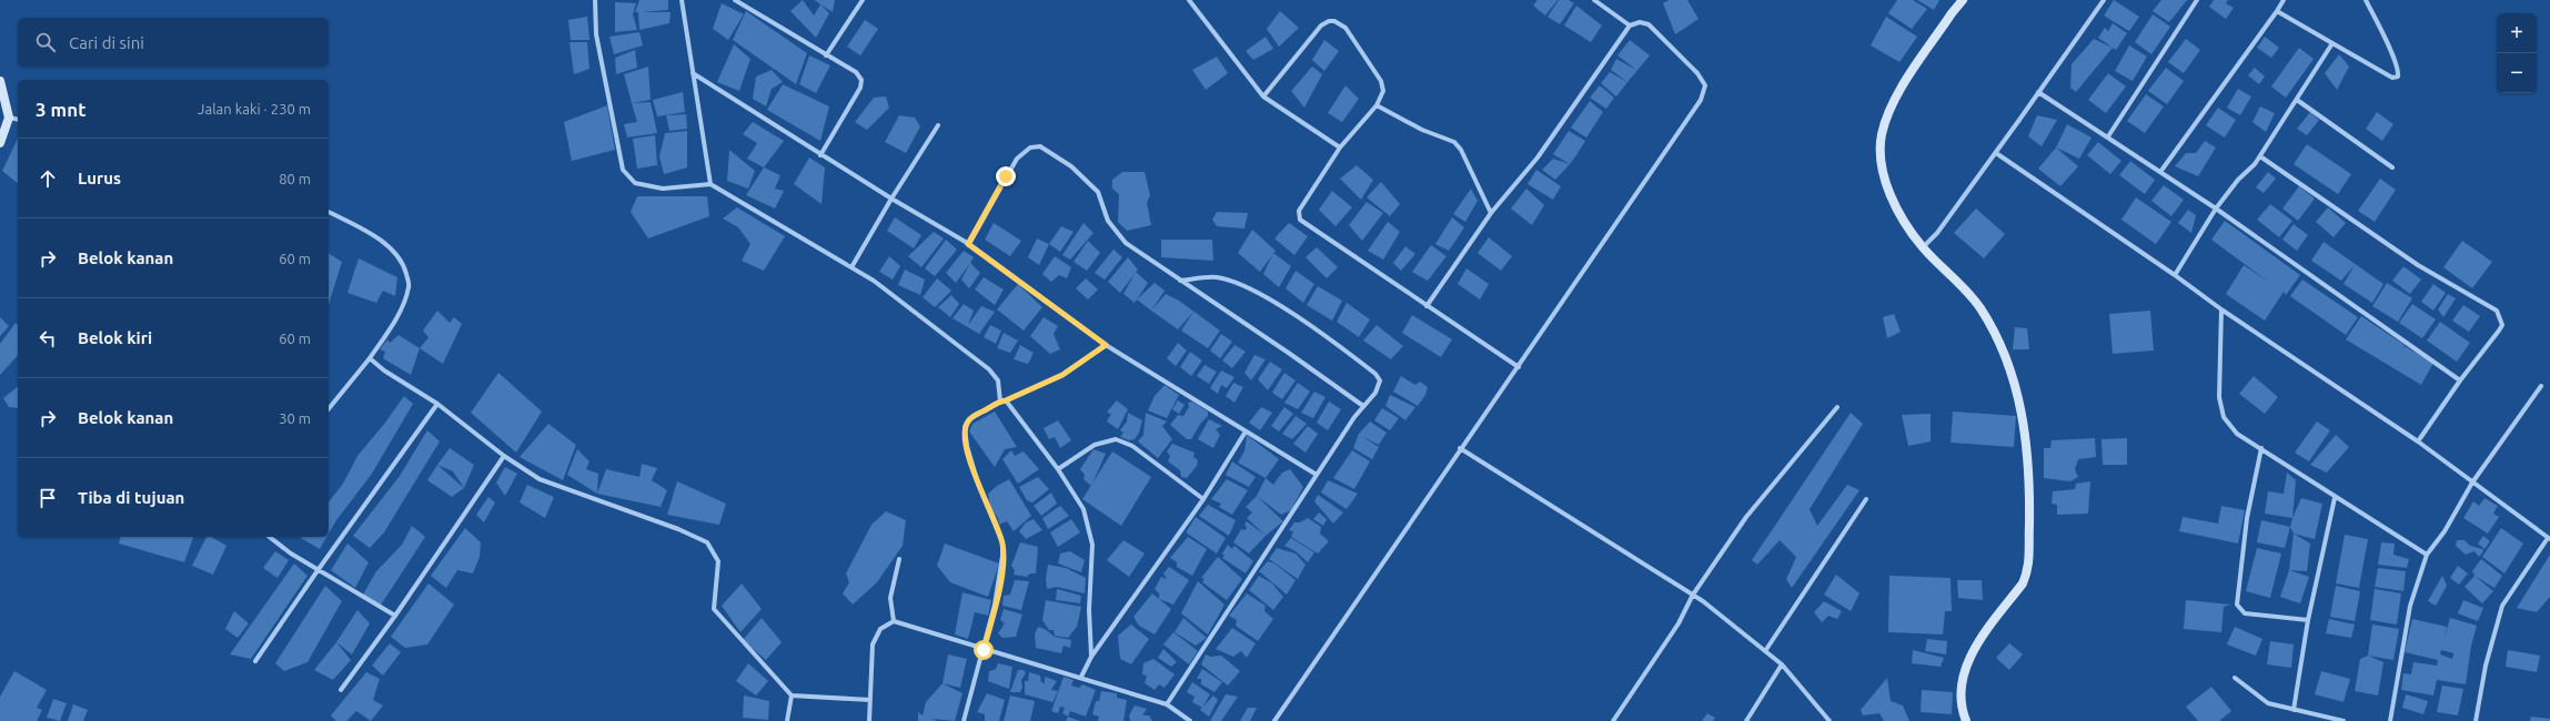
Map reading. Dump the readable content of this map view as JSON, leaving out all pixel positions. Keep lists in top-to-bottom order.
{
  "page": {
    "map_buttons": ["+", "−"],
    "search": "Cari di sini",
    "heading": ["3 mnt", "Jalan kaki · 230 m"],
    "list": [
      ["Lurus", "80 m"],
      ["Belok kanan", "60 m"],
      ["Belok kiri", "60 m"],
      ["Belok kanan", "30 m"],
      "Tiba di tujuan"
    ]
  }
}
